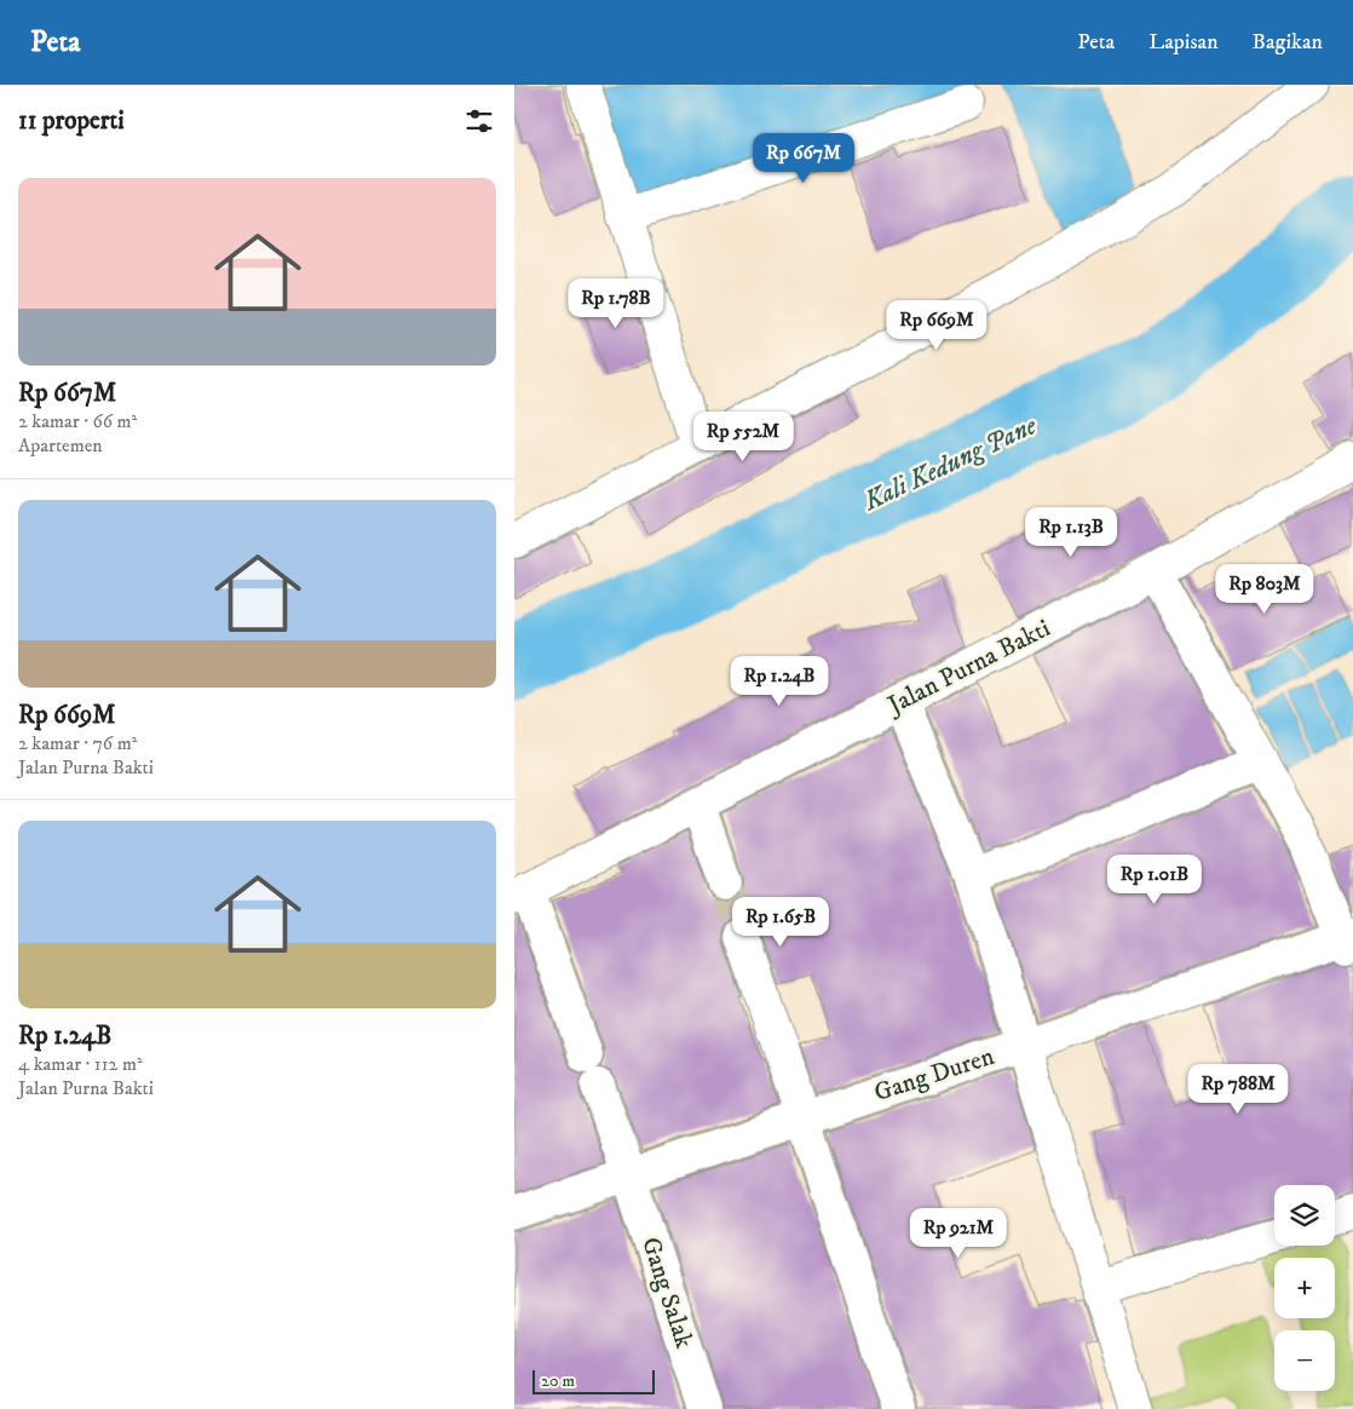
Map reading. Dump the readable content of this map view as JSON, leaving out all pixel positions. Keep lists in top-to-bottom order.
{
  "streets": {
    "street": ["Jalan Purna Bakti", "Gang Duren", "Gang Salak"]
  },
  "crossings": [
    ["Gang Duren", "Gang Salak"]
  ],
  "water": ["Kali Kedung Pane"],
  "scale_bar": "20 m",
  "page": {
    "header": "Peta",
    "nav": ["Peta", "Lapisan", "Bagikan"],
    "heading": "11 properti",
    "price": [
      "Rp 667M",
      "Rp 1.78B",
      "Rp 669M",
      "Rp 552M",
      "Rp 1.13B",
      "Rp 803M",
      "Rp 1.24B",
      "Rp 1.01B",
      "Rp 1.65B",
      "Rp 788M",
      "Rp 921M"
    ],
    "list": [
      {
        "name": "Rp 667M",
        "note": "2 kamar · 66 m² · Apartemen"
      },
      {
        "name": "Rp 669M",
        "note": "2 kamar · 76 m² · Jalan Purna Bakti"
      },
      {
        "name": "Rp 1.24B",
        "note": "4 kamar · 112 m² · Jalan Purna Bakti"
      }
    ],
    "map_buttons": ["+", "−"],
    "scale": "20 m"
  }
}
